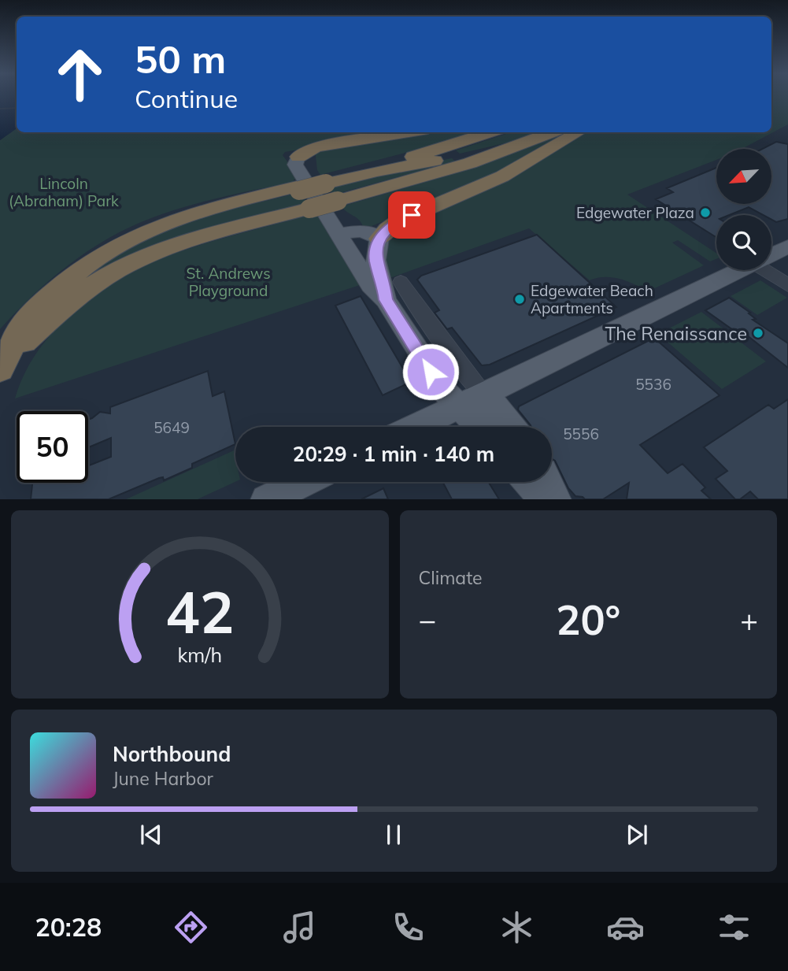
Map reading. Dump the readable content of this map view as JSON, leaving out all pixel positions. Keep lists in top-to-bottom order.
{
  "parks": ["Lincoln (Abraham) Park", "St. Andrews Playground"],
  "places": ["Edgewater Plaza", "Edgewater Beach Apartments", "The Renaissance"],
  "house_numbers": ["5536", "5649", "5556"],
  "north": "bottom left",
  "page": {
    "turn": ["50 m", "Continue"],
    "limit": "50",
    "trip": "20:29 · 1 min · 140 m",
    "tile": "Climate",
    "heat": ["−", "20°", "+"],
    "song": ["Northbound", "June Harbor"],
    "tabs": "20:28",
    "gauge": ["42", "km/h"]
  }
}
